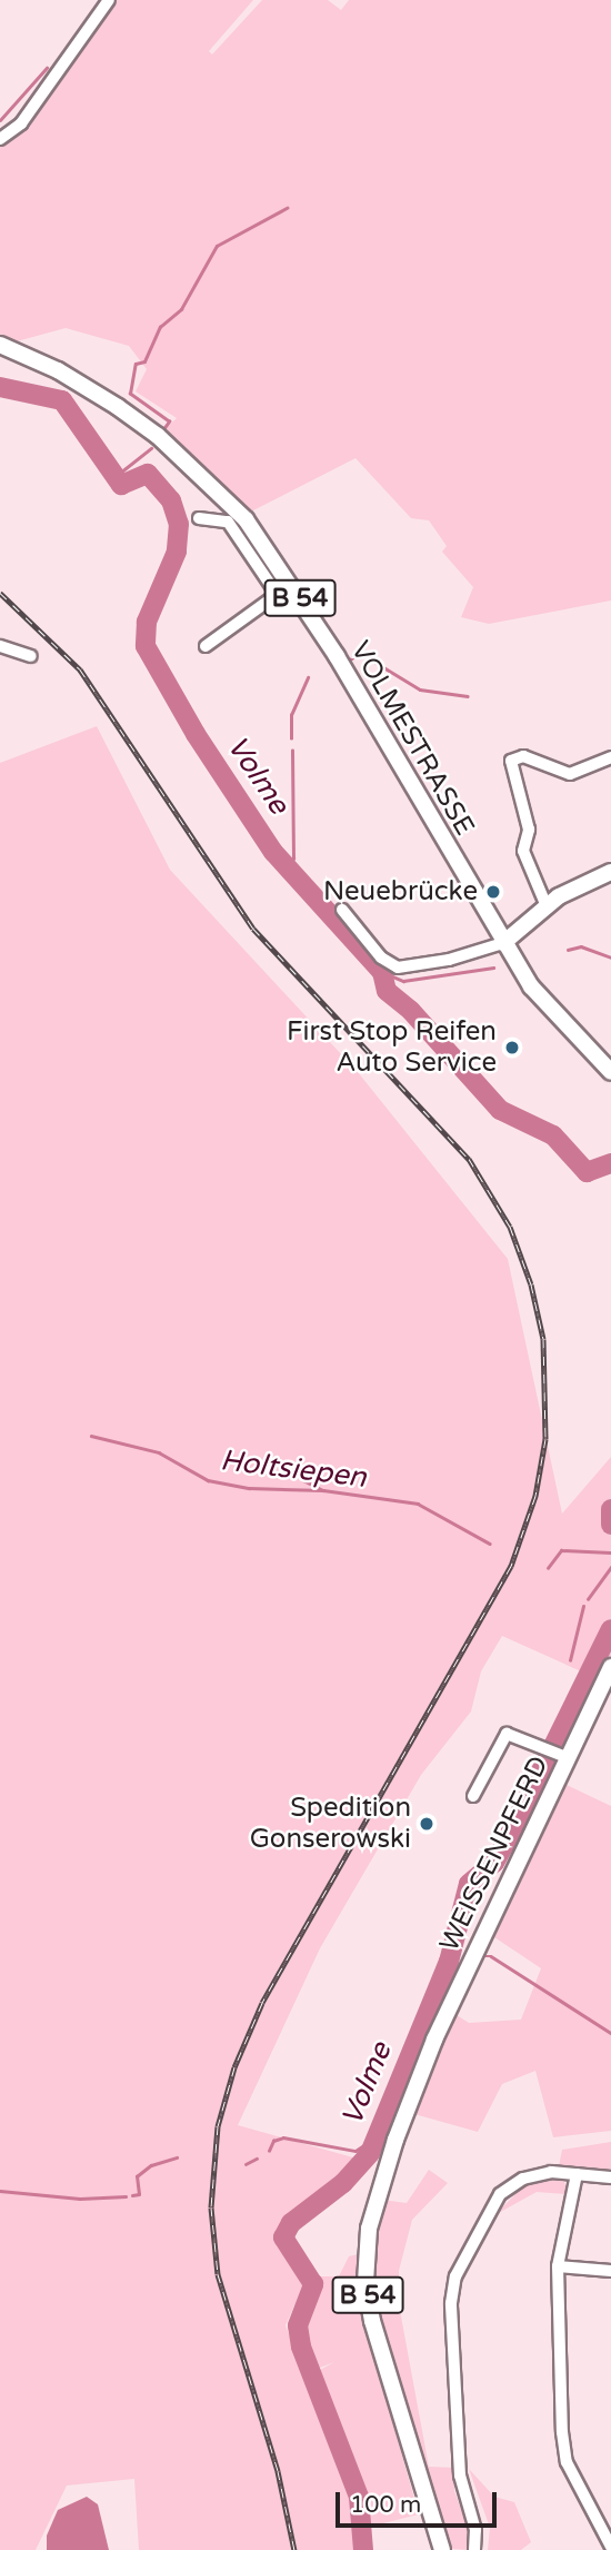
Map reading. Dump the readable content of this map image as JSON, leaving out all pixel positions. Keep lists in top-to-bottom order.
{
  "streets": {
    "main road": ["B 54", "VOLMESTRASSE", "WEISSENPFERD"]
  },
  "water": ["Volme", "Holtsiepen"],
  "places": ["Neuebrücke", "First Stop Reifen Auto Service", "Spedition Gonserowski"],
  "scale_bar": "100 m"
}
